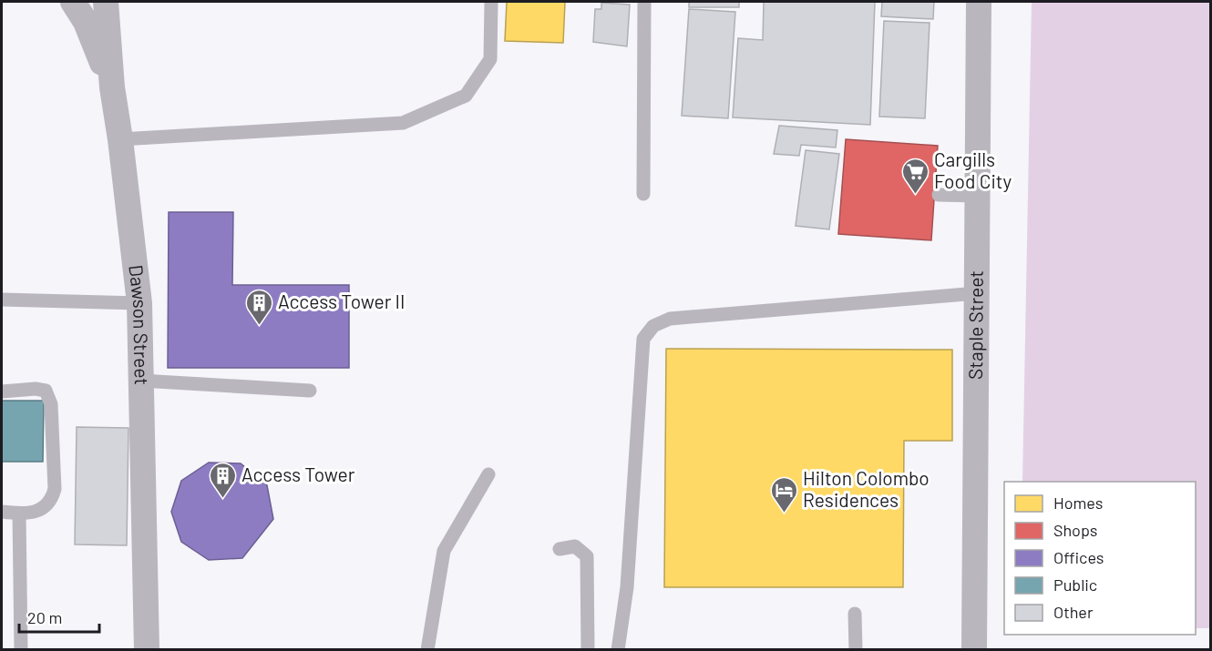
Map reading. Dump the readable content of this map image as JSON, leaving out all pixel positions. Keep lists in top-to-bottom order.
{
  "streets": {
    "street": ["Dawson Street", "Staple Street"]
  },
  "places": {
    "supermarket": ["Cargills Food City"],
    "building": ["Access Tower II", "Access Tower"],
    "hotel": ["Hilton Colombo Residences"]
  },
  "legend": [
    "Homes",
    "Shops",
    "Offices",
    "Public",
    "Other"
  ],
  "scale_bar": "20 m"
}
